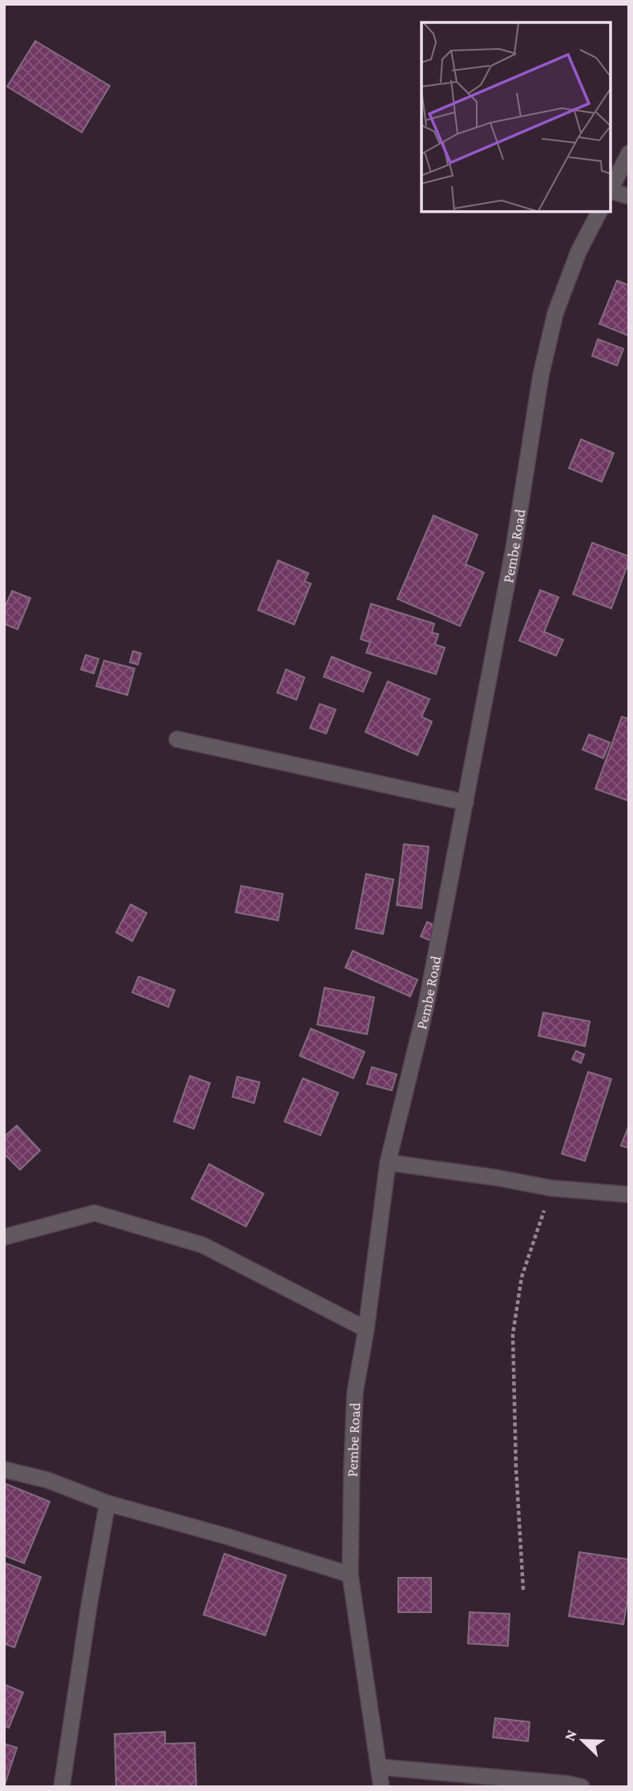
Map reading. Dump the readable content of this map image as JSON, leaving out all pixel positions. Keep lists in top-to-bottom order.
{
  "streets": {
    "street": ["Pembe Road"]
  },
  "north": "top left"
}
